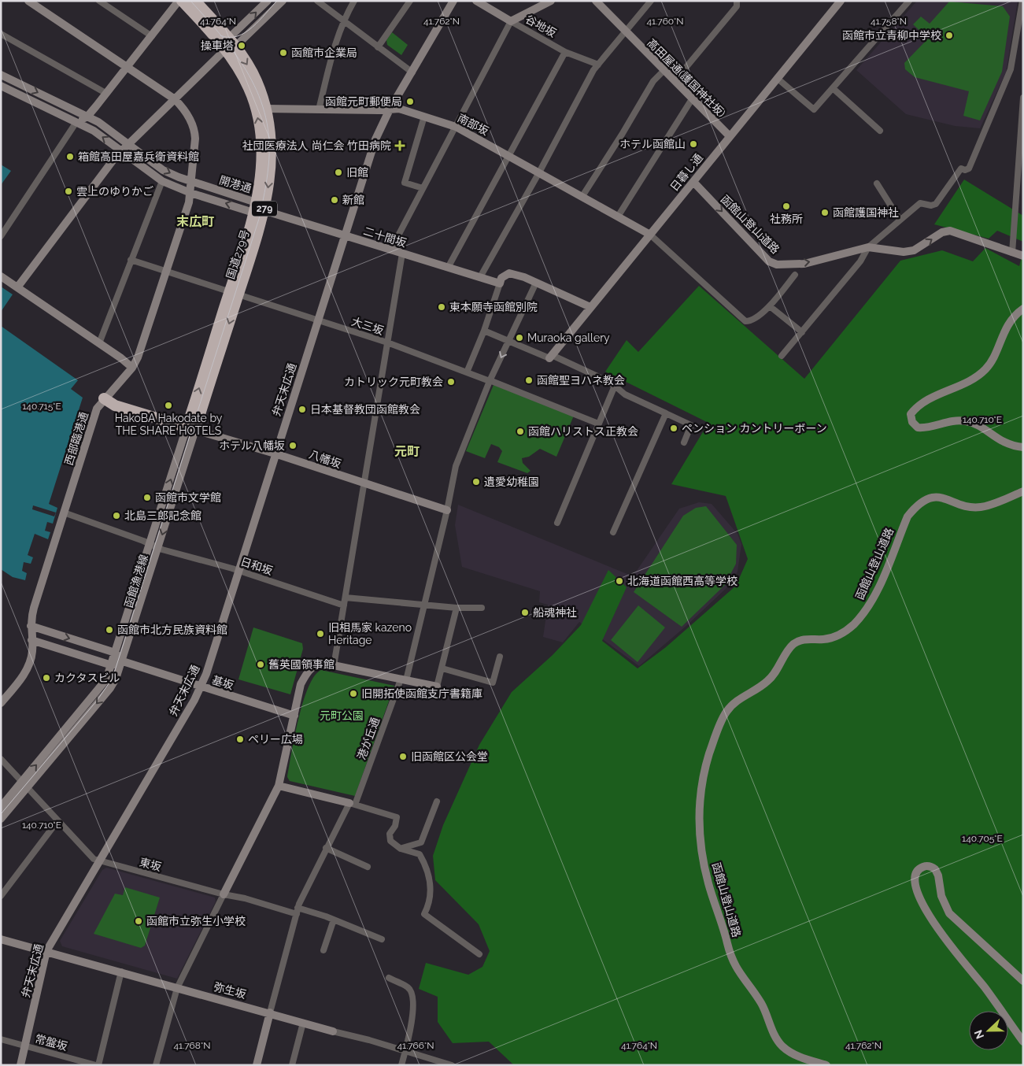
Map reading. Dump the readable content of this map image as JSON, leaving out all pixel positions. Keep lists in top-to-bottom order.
{
  "streets": {
    "highway": ["279", "国道279号"],
    "street": [
      "谷地坂",
      "高田屋通(護国神社坂)",
      "南部坂",
      "日暮し通",
      "開港通",
      "函館山登山道路",
      "二十間坂",
      "大三坂",
      "弁天末広通",
      "西部臨港通",
      "八幡坂",
      "日和坂",
      "函館漁港線",
      "基坂",
      "港が丘通",
      "東坂",
      "弥生坂",
      "常盤坂"
    ]
  },
  "crossings": [
    ["高田屋通(護国神社坂)", "日暮し通"],
    ["南部坂", "日暮し通"],
    ["南部坂", "国道279号"],
    ["南部坂", "弁天末広通"],
    ["日暮し通", "函館山登山道路"],
    ["開港通", "二十間坂"],
    ["開港通", "国道279号"],
    ["開港通", "西部臨港通"],
    ["二十間坂", "国道279号"],
    ["二十間坂", "弁天末広通"],
    ["国道279号", "大三坂"],
    ["国道279号", "八幡坂"],
    ["国道279号", "函館漁港線"],
    ["大三坂", "弁天末広通"],
    ["大三坂", "西部臨港通"],
    ["大三坂", "港が丘通"],
    ["弁天末広通", "八幡坂"],
    ["弁天末広通", "日和坂"],
    ["弁天末広通", "基坂"],
    ["弁天末広通", "東坂"],
    ["弁天末広通", "弥生坂"],
    ["弁天末広通", "常盤坂"],
    ["西部臨港通", "日和坂"],
    ["八幡坂", "函館漁港線"],
    ["八幡坂", "港が丘通"],
    ["日和坂", "函館漁港線"],
    ["函館漁港線", "基坂"],
    ["函館漁港線", "東坂"],
    ["港が丘通", "東坂"],
    ["港が丘通", "弥生坂"]
  ],
  "districts": ["末広町", "元町"],
  "parks": ["元町公園"],
  "places": {
    "other": [
      "函館市立青柳中学校",
      "操車塔",
      "函館市企業局",
      "函館元町郵便局",
      "ホテル函館山",
      "箱館高田屋嘉兵衛資料館",
      "旧館",
      "雲上のゆりかご",
      "新館",
      "社務所",
      "函館護国神社",
      "東本願寺函館別院",
      "Muraoka gallery",
      "函館聖ヨハネ教会",
      "カトリック元町教会",
      "HakoBA Hakodate by THE SHARE HOTELS",
      "日本基督教団函館教会",
      "ペンション カントリーボーン",
      "函館ハリストス正教会",
      "ホテル八幡坂",
      "遺愛幼稚園",
      "函館市文学館",
      "北島三郎記念館",
      "北海道函館西高等学校",
      "船魂神社",
      "函館市北方民族資料館",
      "旧相馬家 kazeno Heritage",
      "舊英國領事館",
      "カクタスビル",
      "旧開拓使函館支庁書籍庫",
      "ペリー広場",
      "旧函館区公会堂",
      "函館市立弥生小学校"
    ],
    "health": ["社団医療法人 尚仁会 竹田病院"]
  },
  "north": "left",
  "coordinates": [
    "41.764°N",
    "41.762°N",
    "41.760°N",
    "41.758°N",
    "140.715°E",
    "140.710°E",
    "140.705°E",
    "41.768°N",
    "41.766°N"
  ]
}
